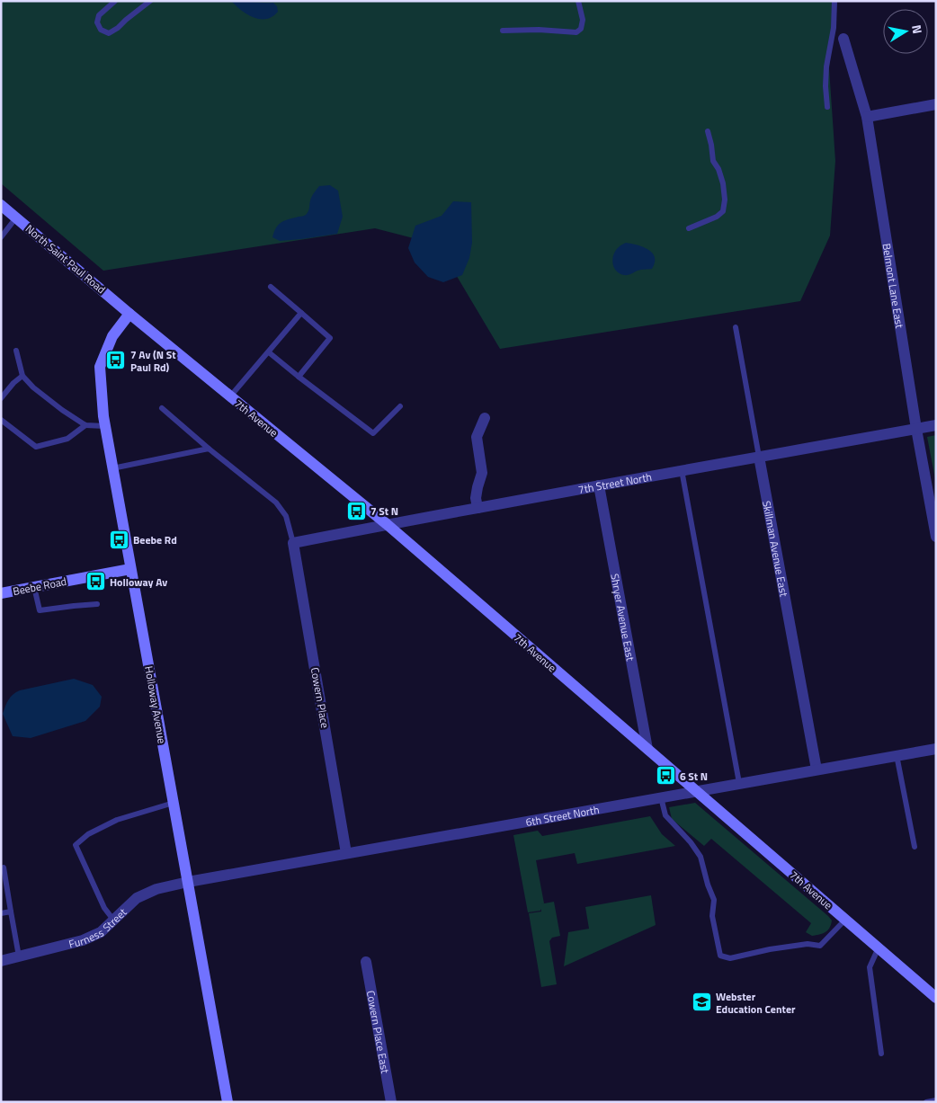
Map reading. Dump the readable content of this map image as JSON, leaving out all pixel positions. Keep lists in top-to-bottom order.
{
  "streets": {
    "street": [
      "North Saint Paul Road",
      "Belmont Lane East",
      "7th Avenue",
      "7th Street North",
      "Skillman Avenue East",
      "Beebe Road",
      "Shryer Avenue East",
      "Cowern Place",
      "Holloway Avenue",
      "6th Street North",
      "Furness Street",
      "Cowern Place East"
    ]
  },
  "crossings": [
    ["North Saint Paul Road", "7th Avenue"],
    ["North Saint Paul Road", "Holloway Avenue"],
    ["Belmont Lane East", "7th Street North"],
    ["7th Avenue", "7th Street North"],
    ["7th Avenue", "Shryer Avenue East"],
    ["7th Avenue", "Holloway Avenue"],
    ["7th Avenue", "6th Street North"],
    ["7th Street North", "Skillman Avenue East"],
    ["7th Street North", "Shryer Avenue East"],
    ["7th Street North", "Cowern Place"],
    ["Skillman Avenue East", "6th Street North"],
    ["Beebe Road", "Holloway Avenue"],
    ["Cowern Place", "6th Street North"],
    ["Holloway Avenue", "6th Street North"],
    ["Holloway Avenue", "Furness Street"],
    ["6th Street North", "Furness Street"]
  ],
  "places": {
    "bus stop": [
      "7 Av (N St Paul Rd)",
      "7 St N",
      "Beebe Rd",
      "Holloway Av",
      "6 St N"
    ],
    "school or university": ["Webster Education Center"]
  },
  "north": "right"
}
